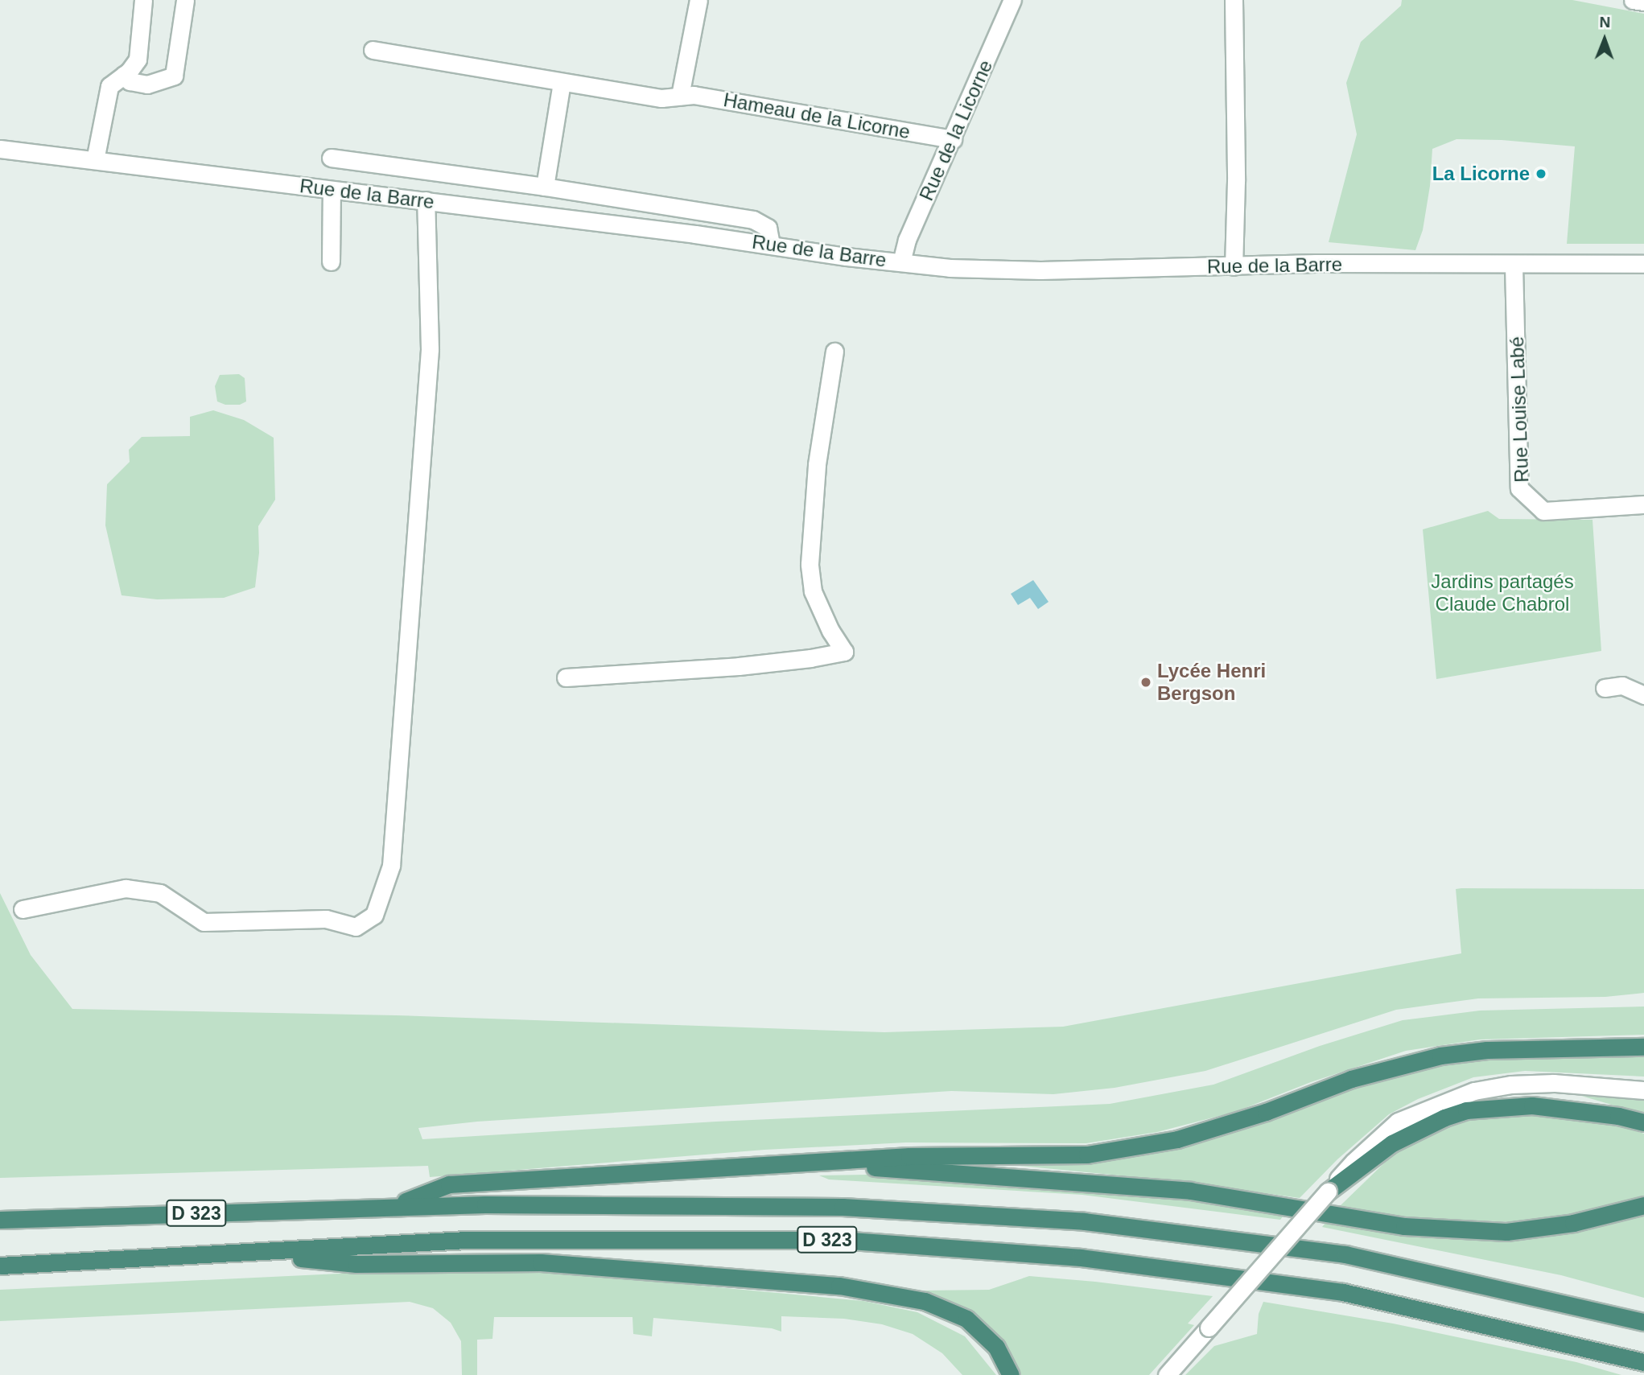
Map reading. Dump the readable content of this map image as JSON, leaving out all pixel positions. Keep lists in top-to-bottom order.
{
  "streets": {
    "highway": ["D 323"],
    "street": [
      "Hameau de la Licorne",
      "Rue de la Licorne",
      "Rue de la Barre",
      "Rue Louise Labé"
    ]
  },
  "crossings": [
    ["Hameau de la Licorne", "Rue de la Licorne"],
    ["Rue de la Licorne", "Rue de la Barre"],
    ["Rue de la Barre", "Rue Louise Labé"]
  ],
  "parks": ["Jardins partagés Claude Chabrol"],
  "places": ["La Licorne", "Lycée Henri Bergson"],
  "north": "top"
}
